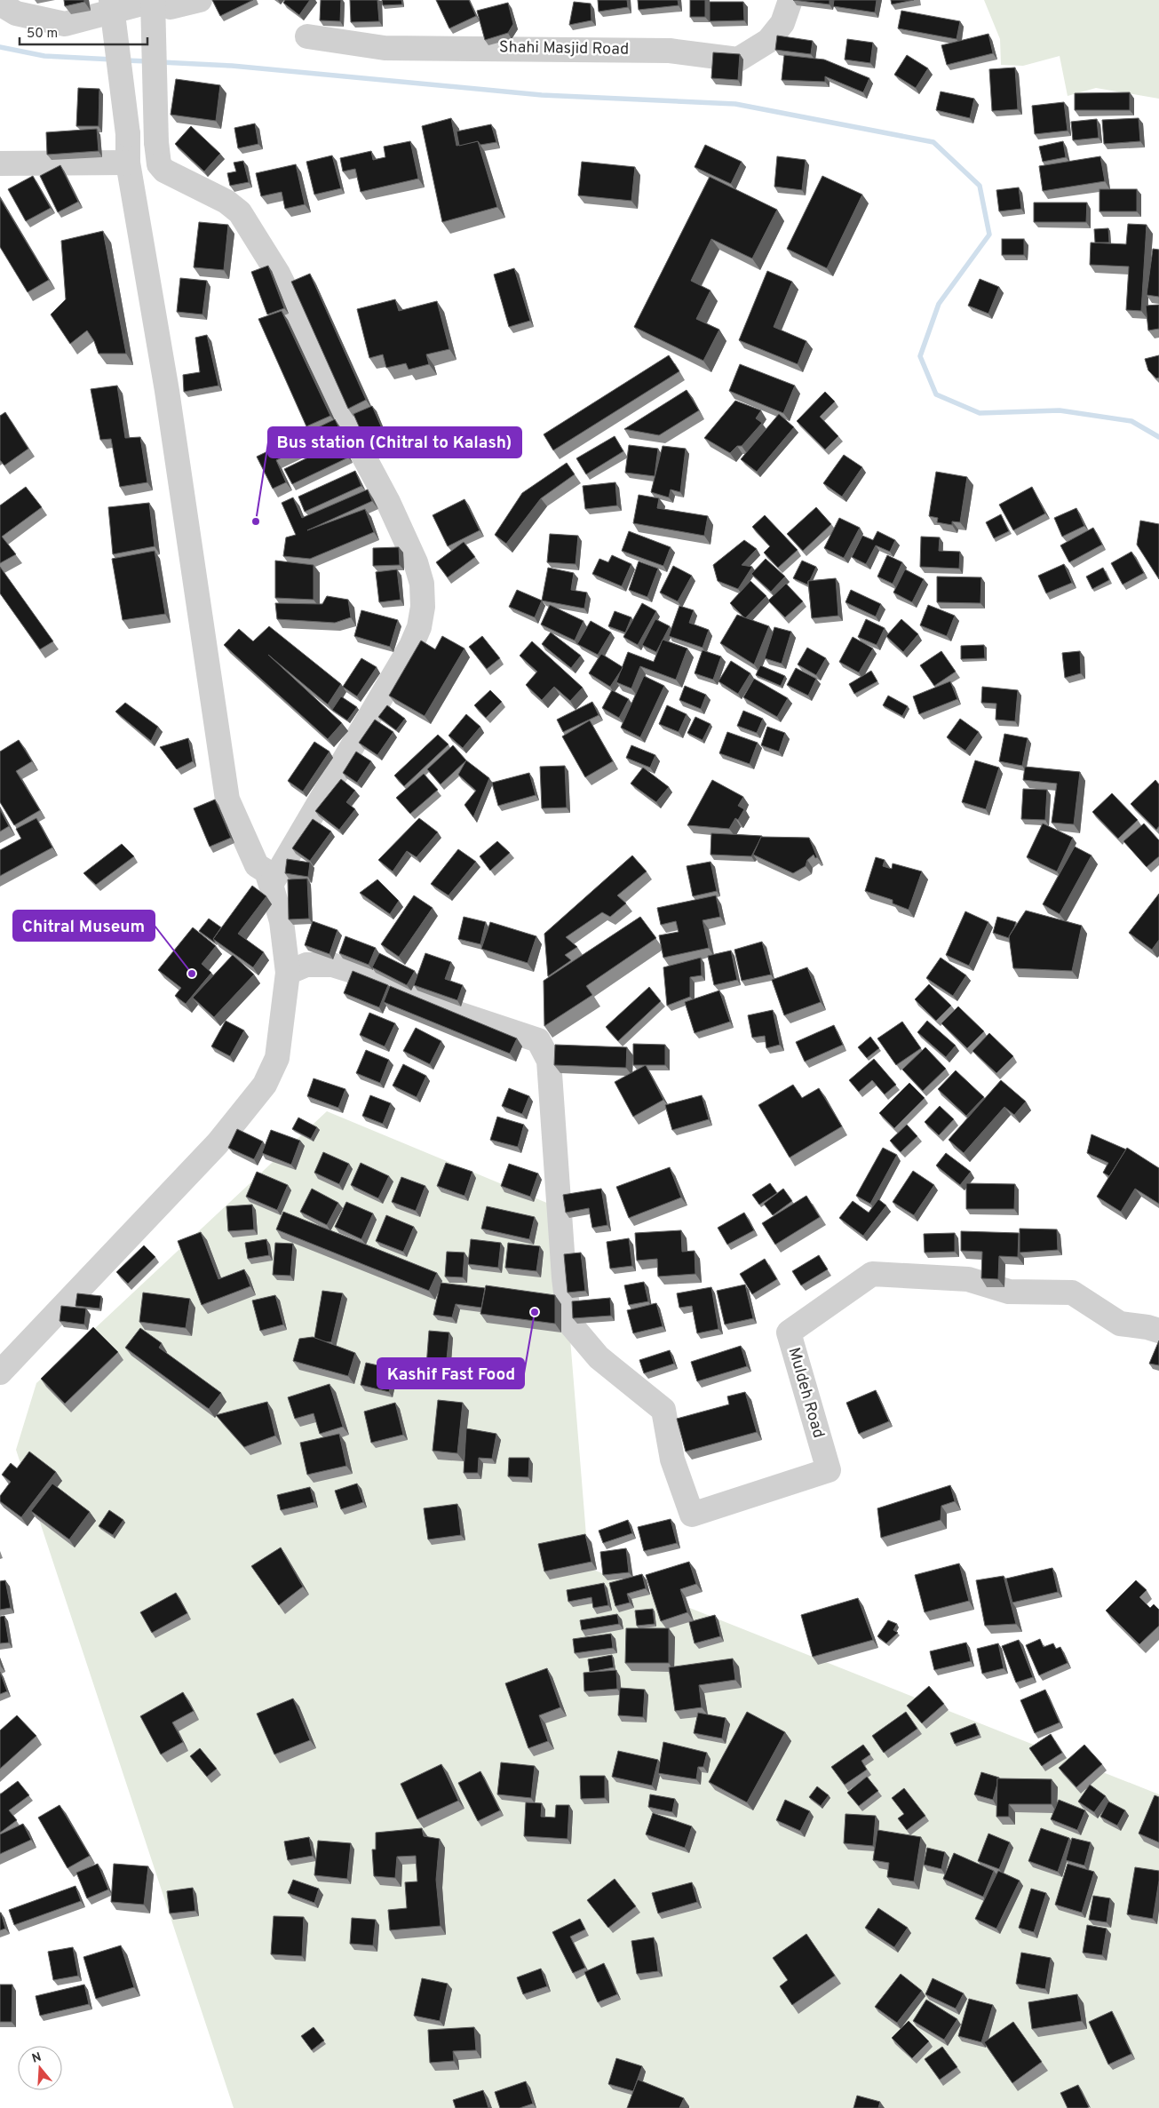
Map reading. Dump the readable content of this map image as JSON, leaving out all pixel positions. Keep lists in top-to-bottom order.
{
  "streets": {
    "street": ["Shahi Masjid Road", "Muldeh Road"]
  },
  "places": ["Bus station (Chitral to Kalash)", "Chitral Museum", "Kashif Fast Food"],
  "scale_bar": "50 m",
  "north": "top"
}
